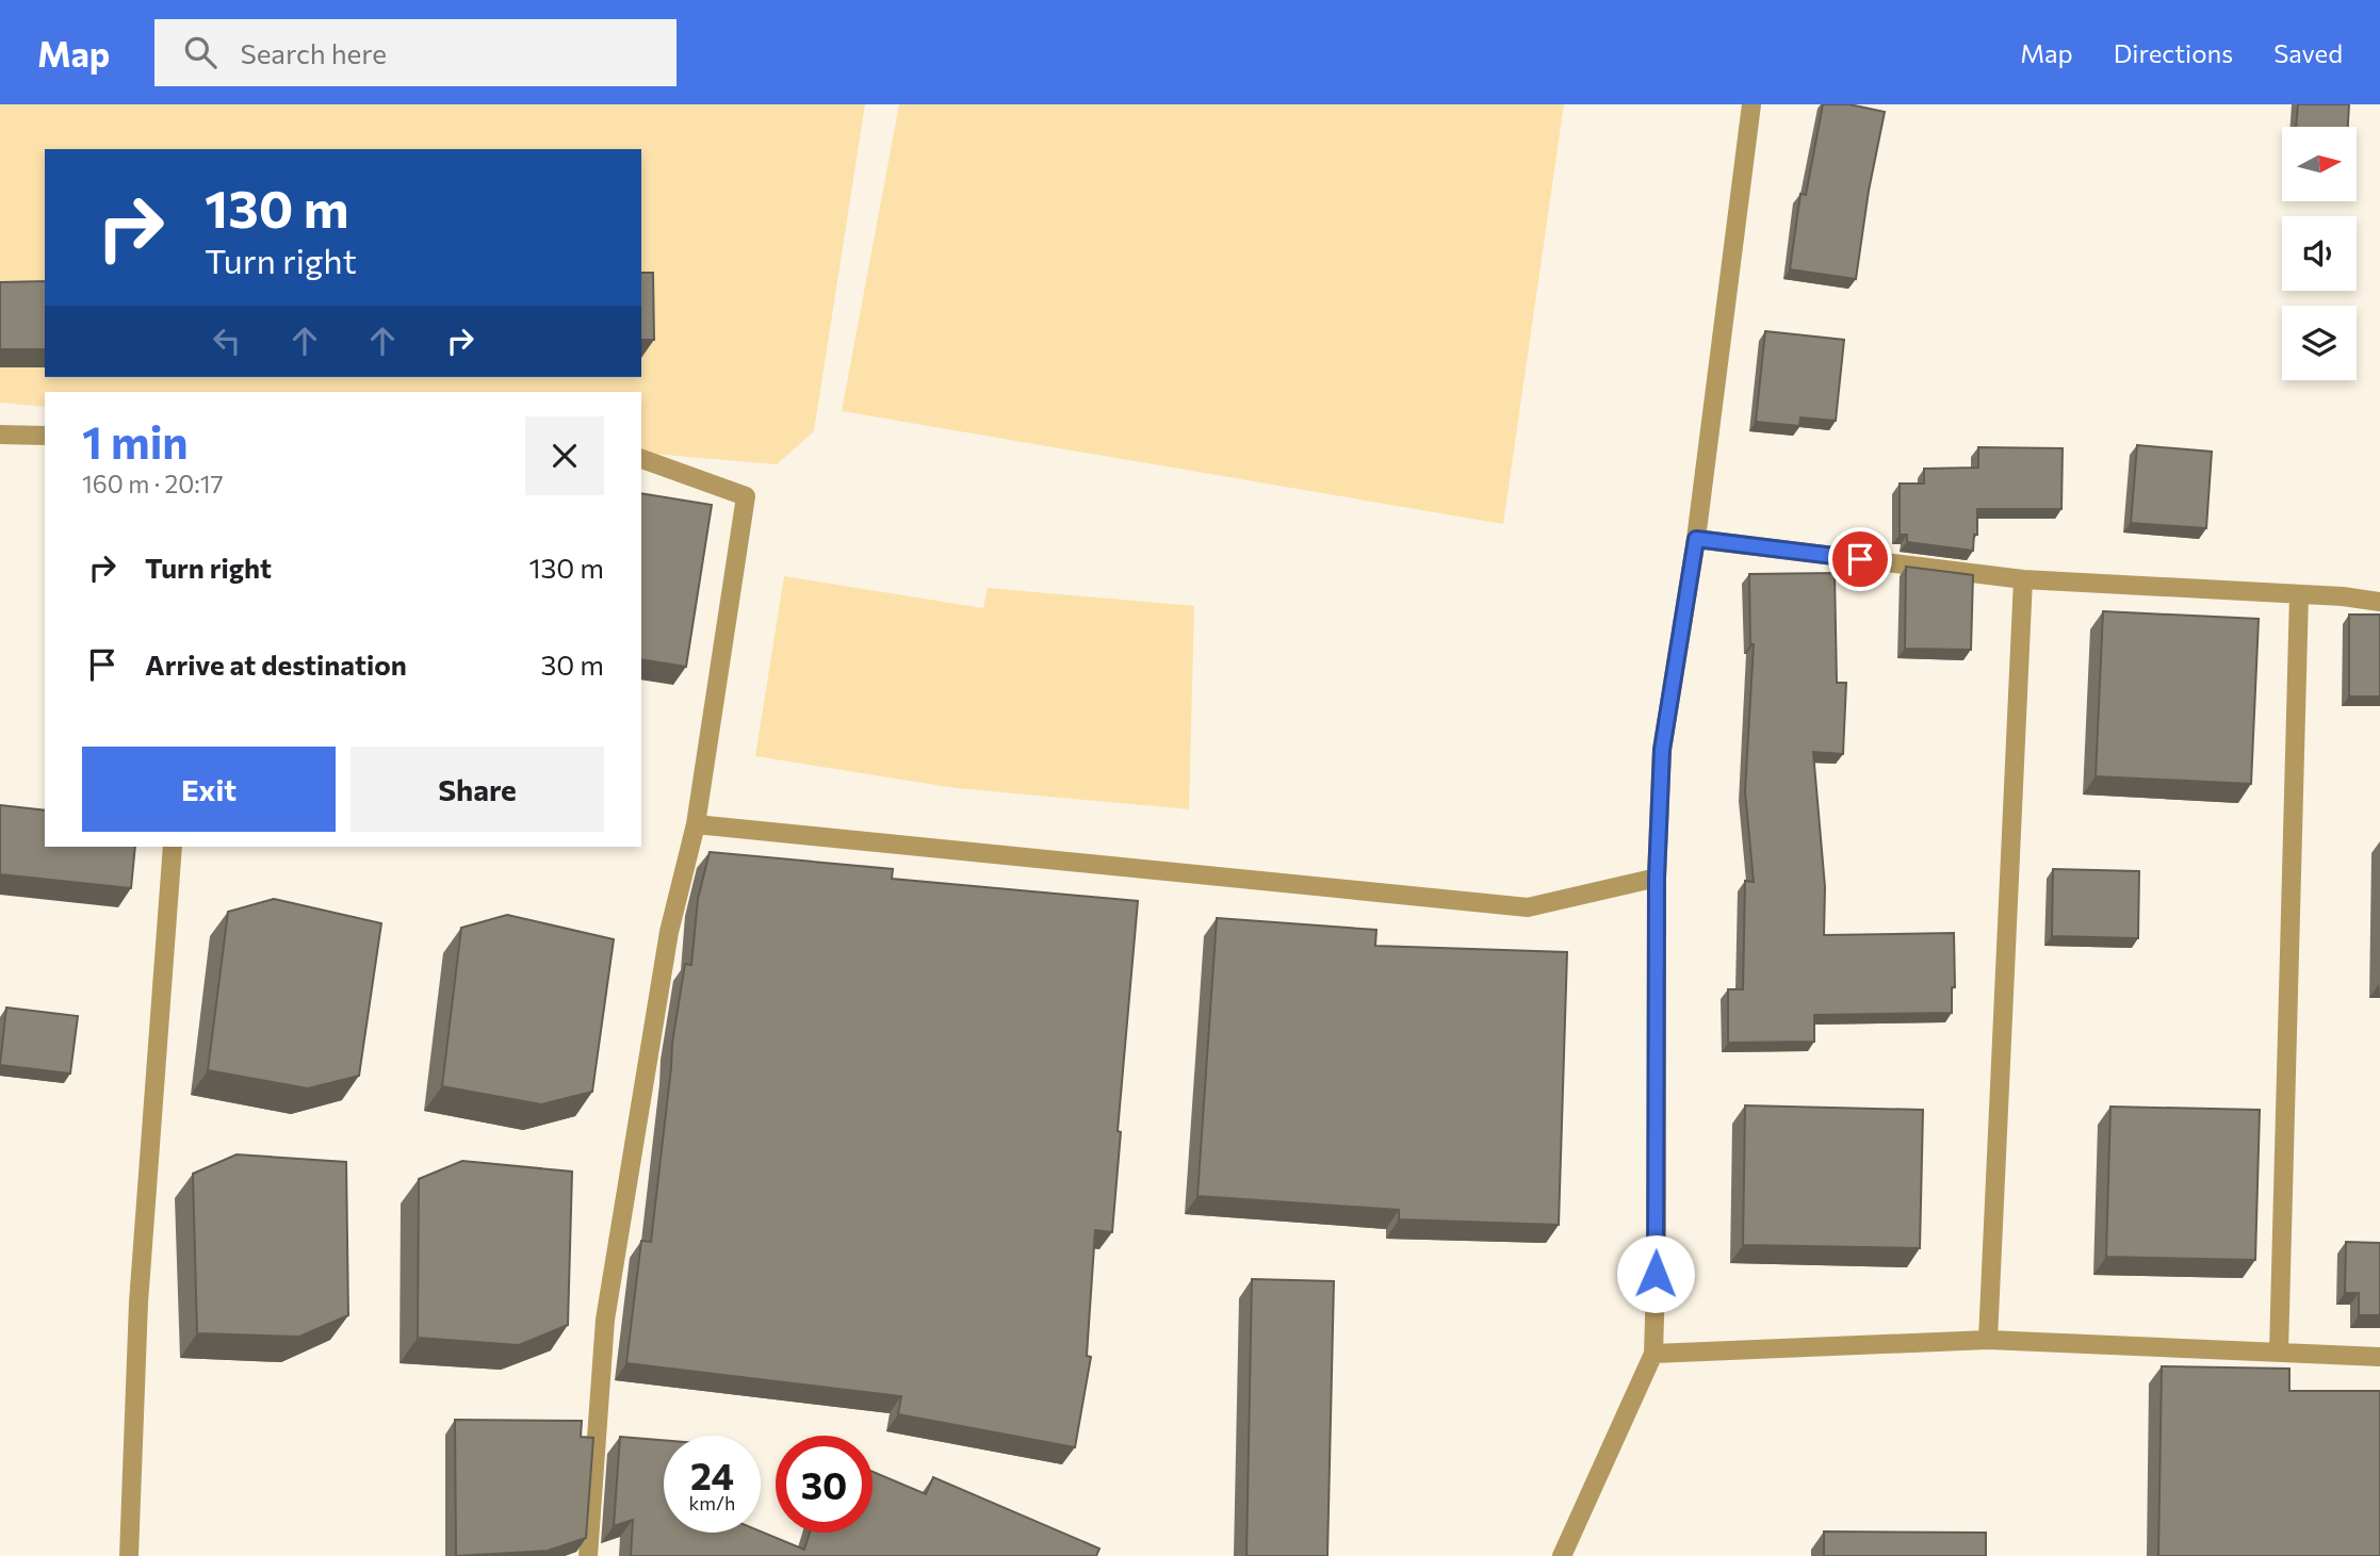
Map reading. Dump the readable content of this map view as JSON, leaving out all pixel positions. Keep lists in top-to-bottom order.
{
  "north": "right",
  "page": {
    "header": "Map",
    "search": "Search here",
    "nav": ["Map", "Directions", "Saved"],
    "turn": ["130 m", "Turn right"],
    "heading": ["1 min", "160 m · 20:17"],
    "list": [
      {
        "name": "Turn right",
        "value": "130 m"
      },
      {
        "name": "Arrive at destination",
        "value": "30 m"
      }
    ],
    "buttons": ["Exit", "Share"],
    "speed": "24 km/h",
    "limit": "30"
  }
}
